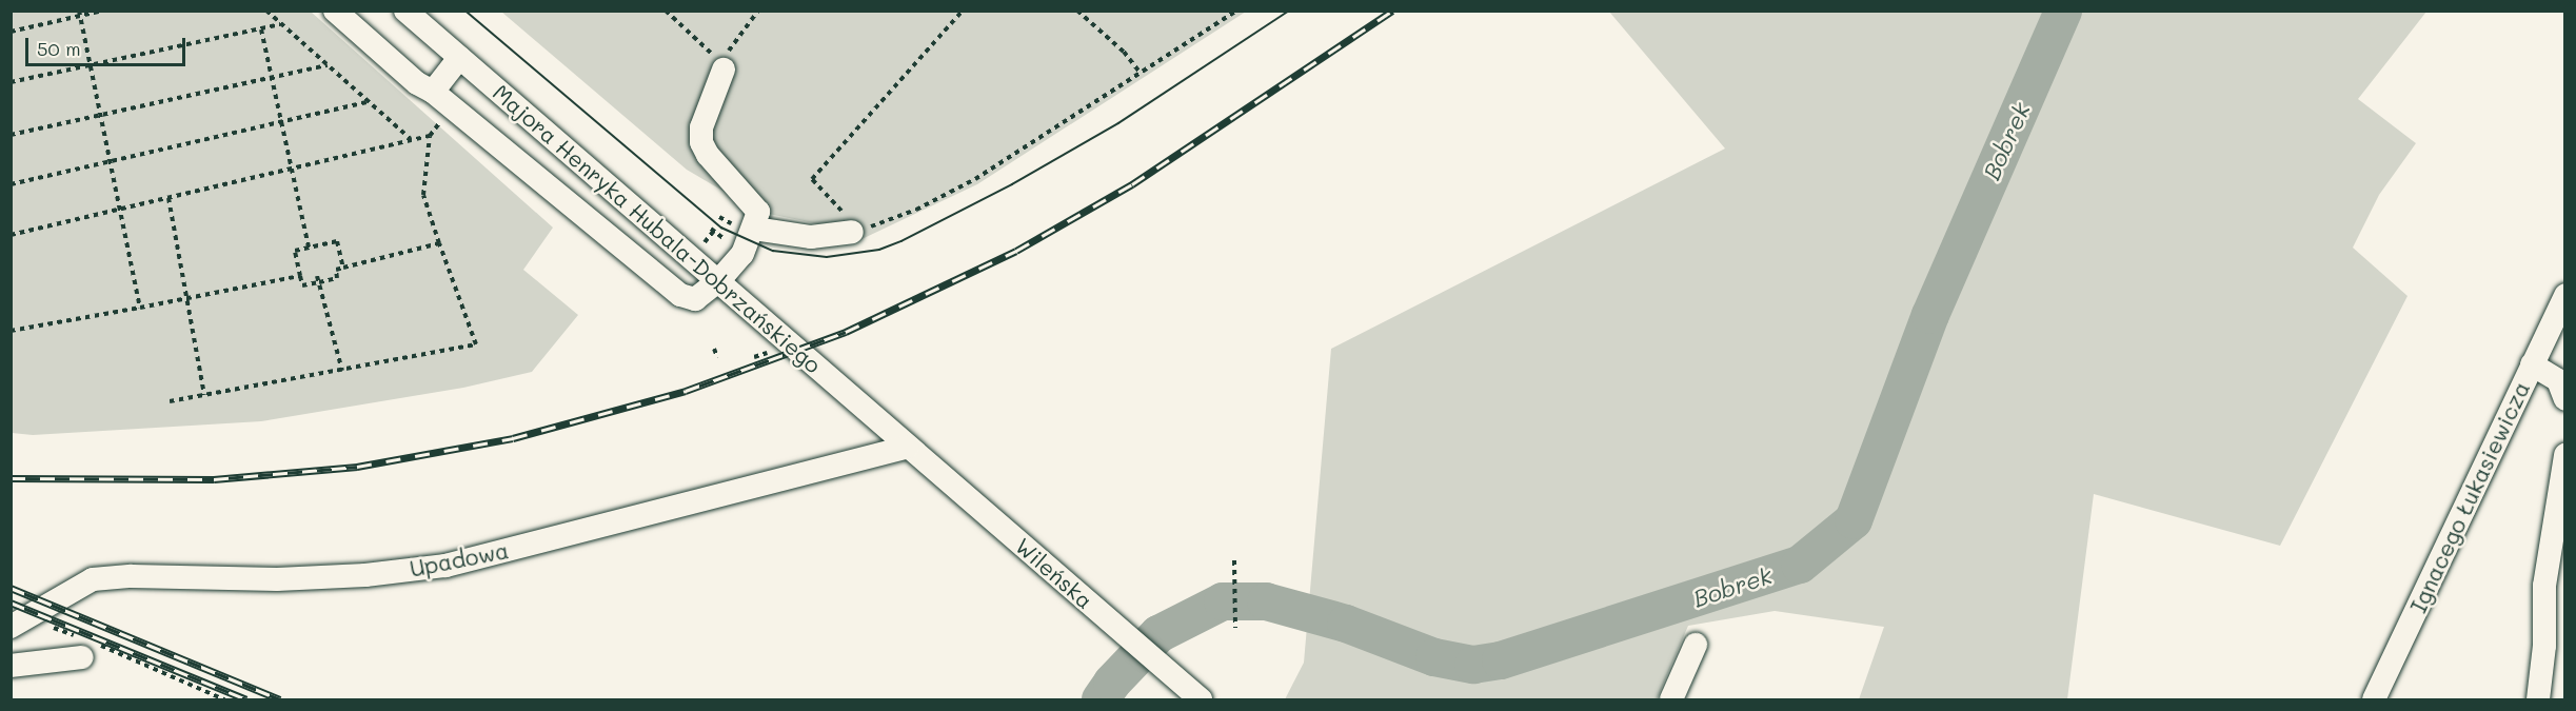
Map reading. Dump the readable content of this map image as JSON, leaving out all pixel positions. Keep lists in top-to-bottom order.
{
  "streets": {
    "street": [
      "Majora Henryka Hubala-Dobrzańskiego",
      "Ignacego Łukasiewicza",
      "Upadowa",
      "Wileńska"
    ]
  },
  "crossings": [
    ["Majora Henryka Hubala-Dobrzańskiego", "Upadowa"],
    ["Majora Henryka Hubala-Dobrzańskiego", "Wileńska"],
    ["Upadowa", "Wileńska"]
  ],
  "water": ["Bobrek"],
  "scale_bar": "50 m"
}
